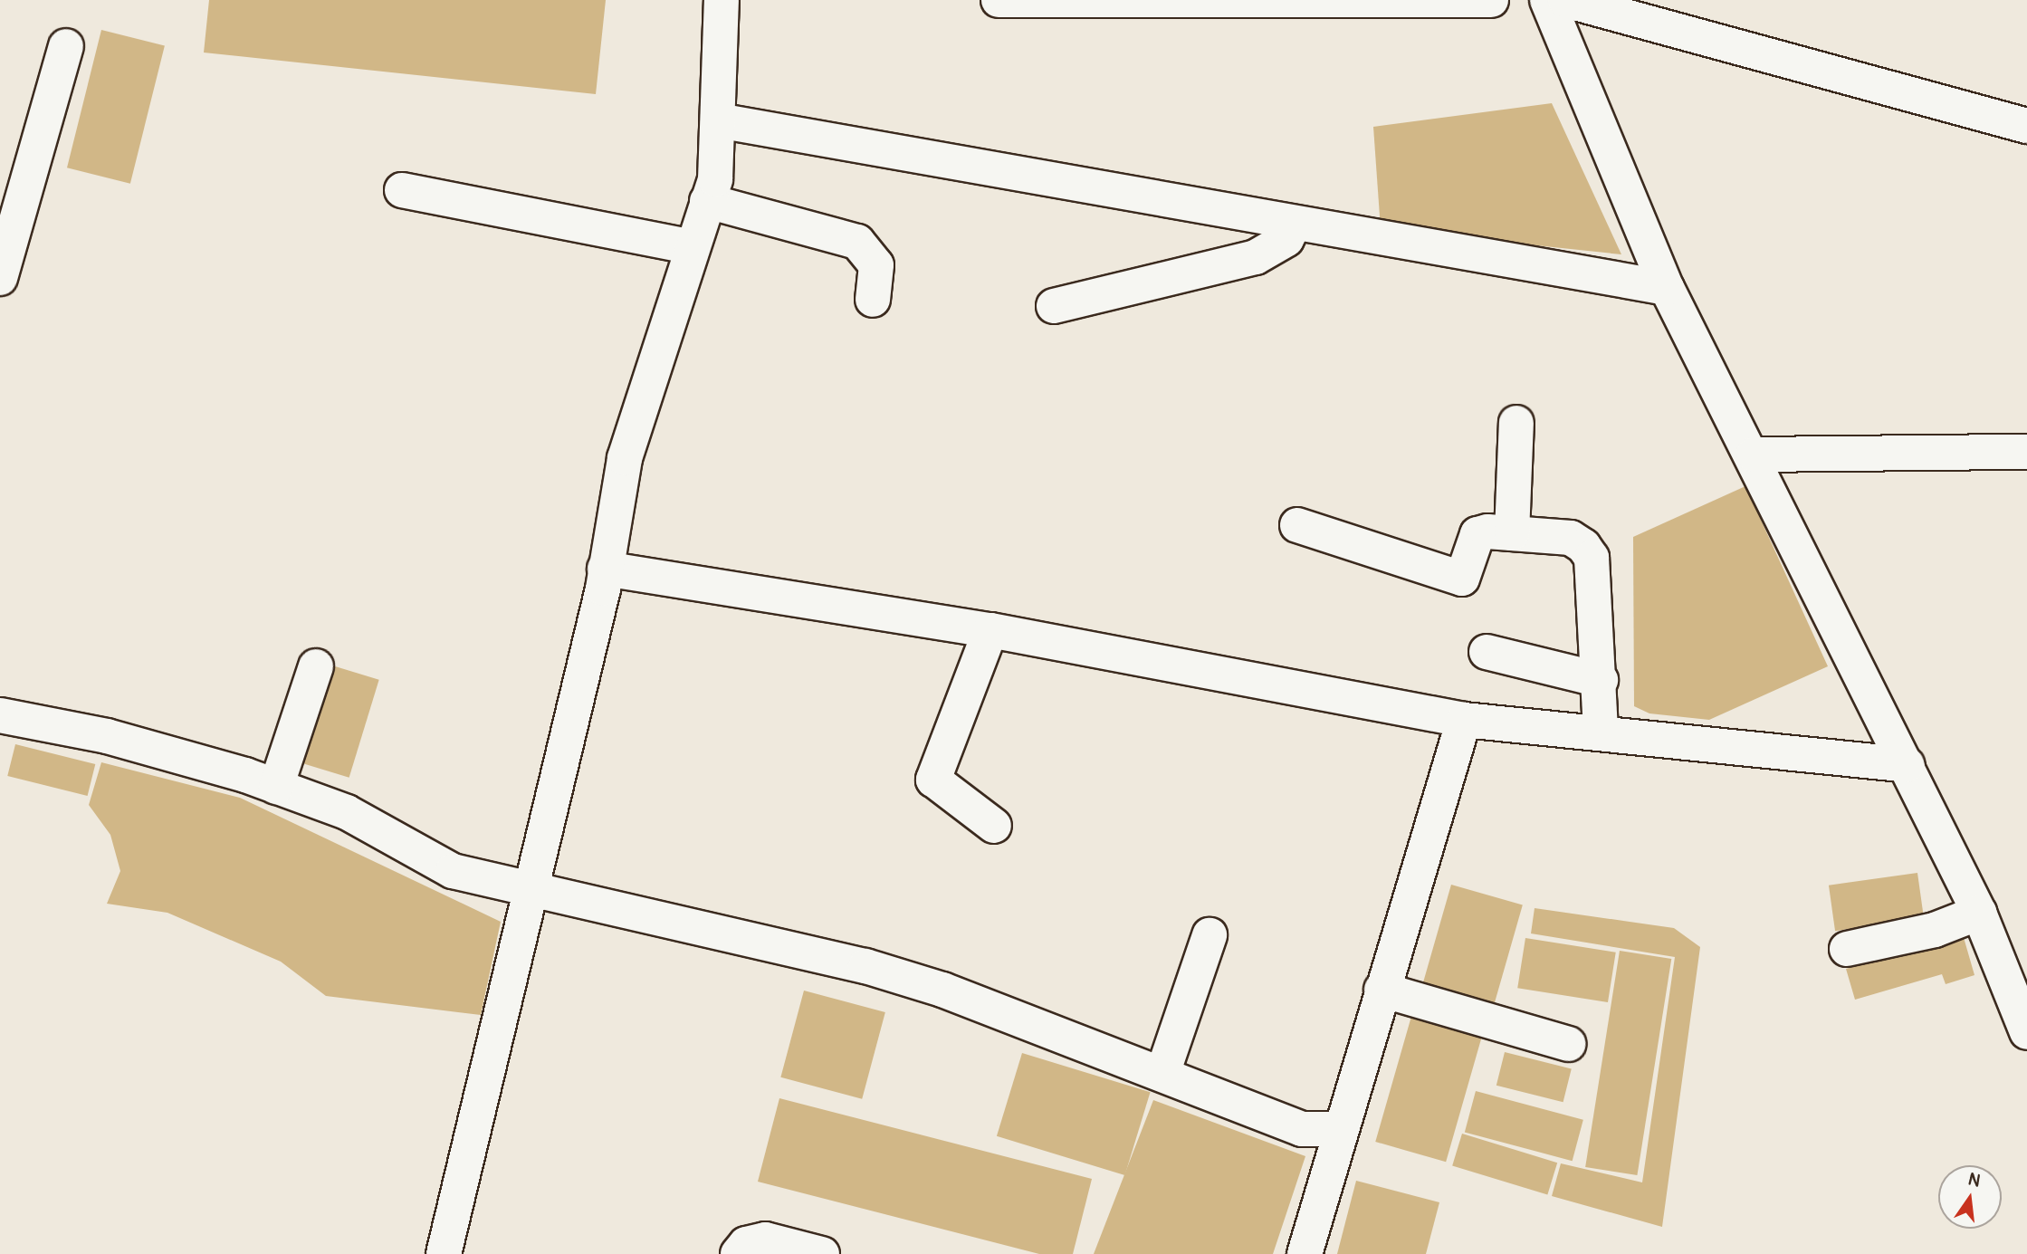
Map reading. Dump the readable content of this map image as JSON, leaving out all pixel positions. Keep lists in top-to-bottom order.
{
  "north": "top"
}
